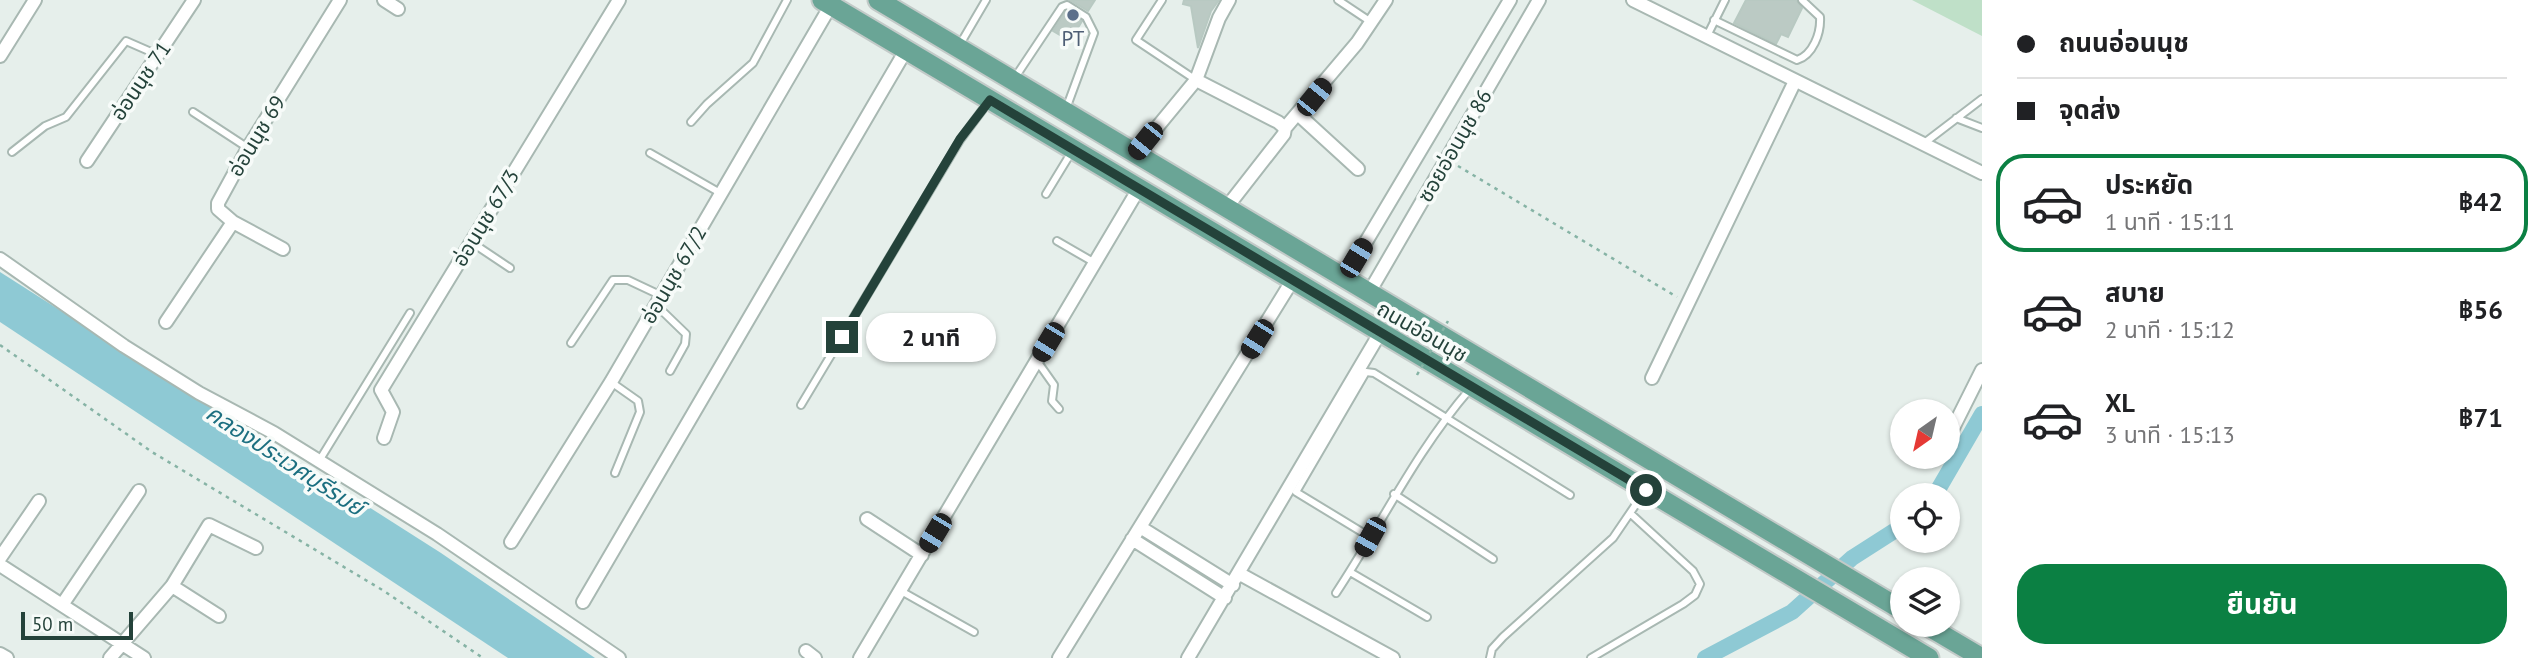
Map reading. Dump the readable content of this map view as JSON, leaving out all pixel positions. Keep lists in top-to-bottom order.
{
  "streets": {
    "main road": ["ถนนอ่อนนุช"],
    "street": [
      "อ่อนนุช 71",
      "อ่อนนุช 69",
      "ซอยอ่อนนุช 86",
      "อ่อนนุช 67/3",
      "อ่อนนุช 67/2"
    ]
  },
  "crossings": [
    ["ซอยอ่อนนุช 86", "ถนนอ่อนนุช"],
    ["อ่อนนุช 67/2", "ถนนอ่อนนุช"]
  ],
  "water": ["คลองประเวศบุรีรมย์"],
  "places": ["PT"],
  "scale_bar": "50 m",
  "north": "bottom left",
  "page": {
    "banner": ["ถนนอ่อนนุช", "จุดส่ง"],
    "list": [
      {
        "name": "ประหยัด",
        "note": "1 นาที · 15:11",
        "value": "฿42"
      },
      {
        "name": "สบาย",
        "note": "2 นาที · 15:12",
        "value": "฿56"
      },
      {
        "name": "XL",
        "note": "3 นาที · 15:13",
        "value": "฿71"
      }
    ],
    "bubble": "2 นาที",
    "buttons": "ยืนยัน",
    "scale": "50 m"
  }
}
